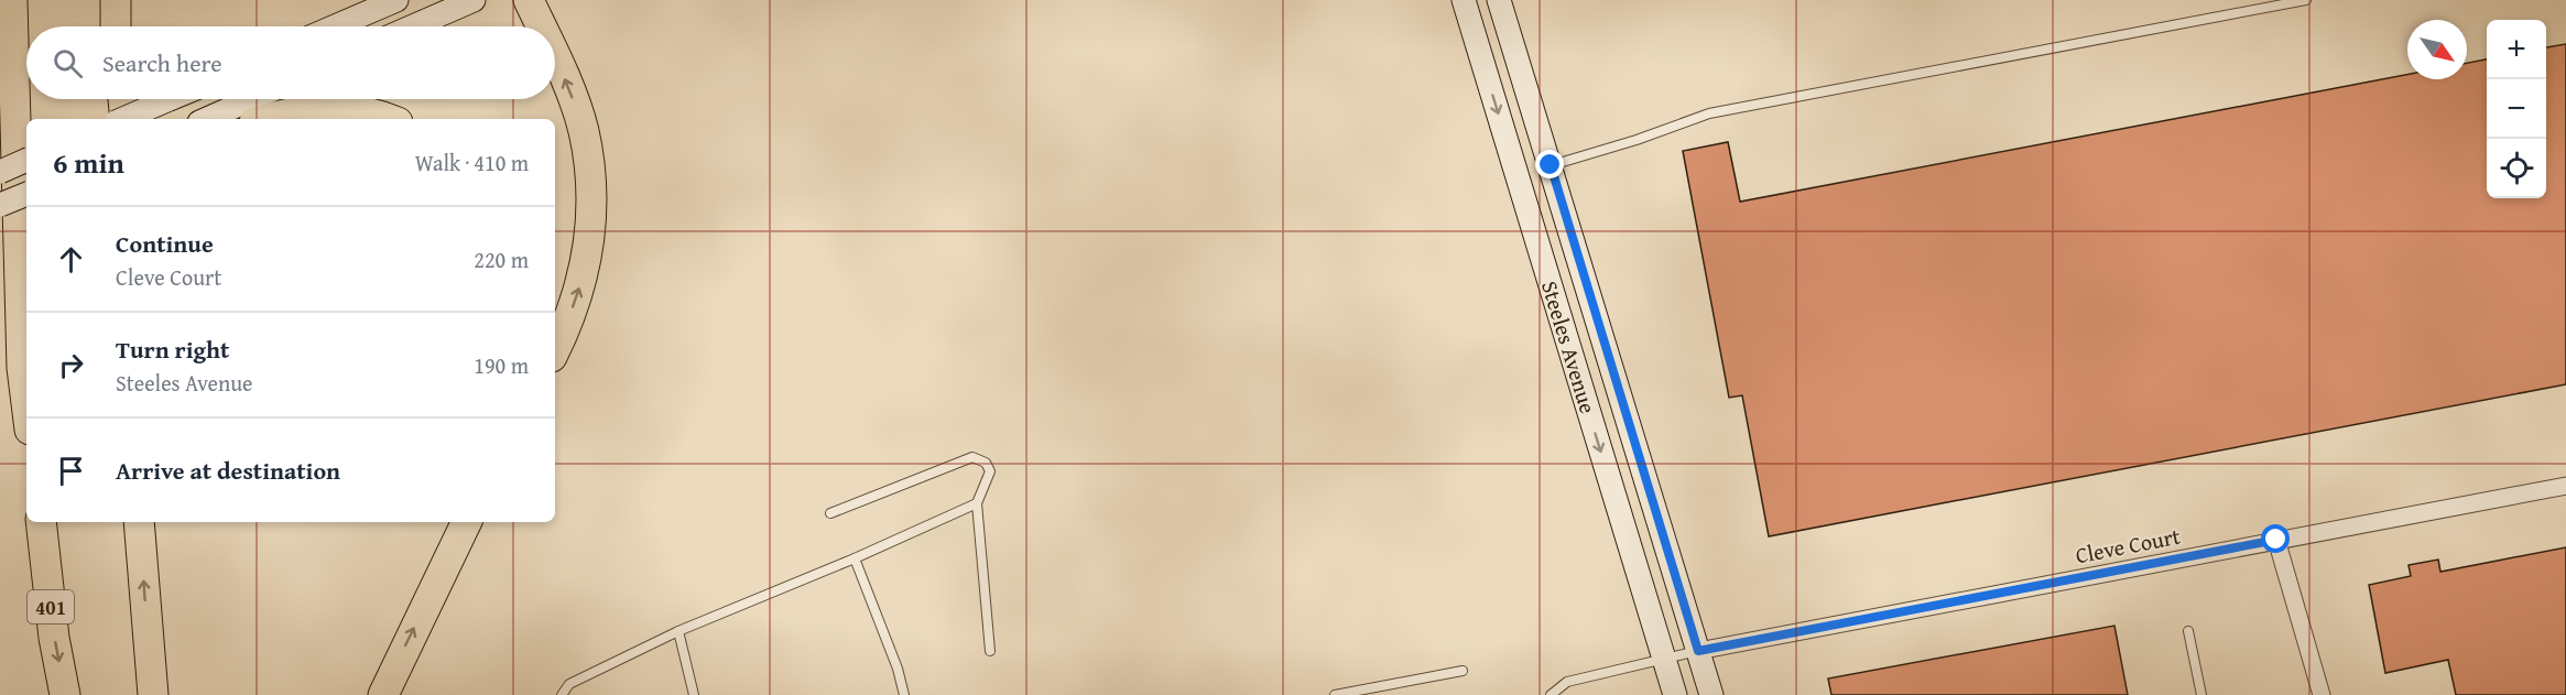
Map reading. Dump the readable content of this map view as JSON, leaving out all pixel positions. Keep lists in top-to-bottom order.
{
  "streets": {
    "highway": ["401"],
    "main road": ["Steeles Avenue"],
    "street": ["Cleve Court"]
  },
  "crossings": [
    ["Steeles Avenue", "Cleve Court"]
  ],
  "north": "bottom right",
  "page": {
    "map_buttons": ["+", "−"],
    "search": "Search here",
    "heading": ["6 min", "Walk · 410 m"],
    "list": [
      ["Continue", "Cleve Court", "220 m"],
      ["Turn right", "Steeles Avenue", "190 m"],
      "Arrive at destination"
    ]
  }
}
